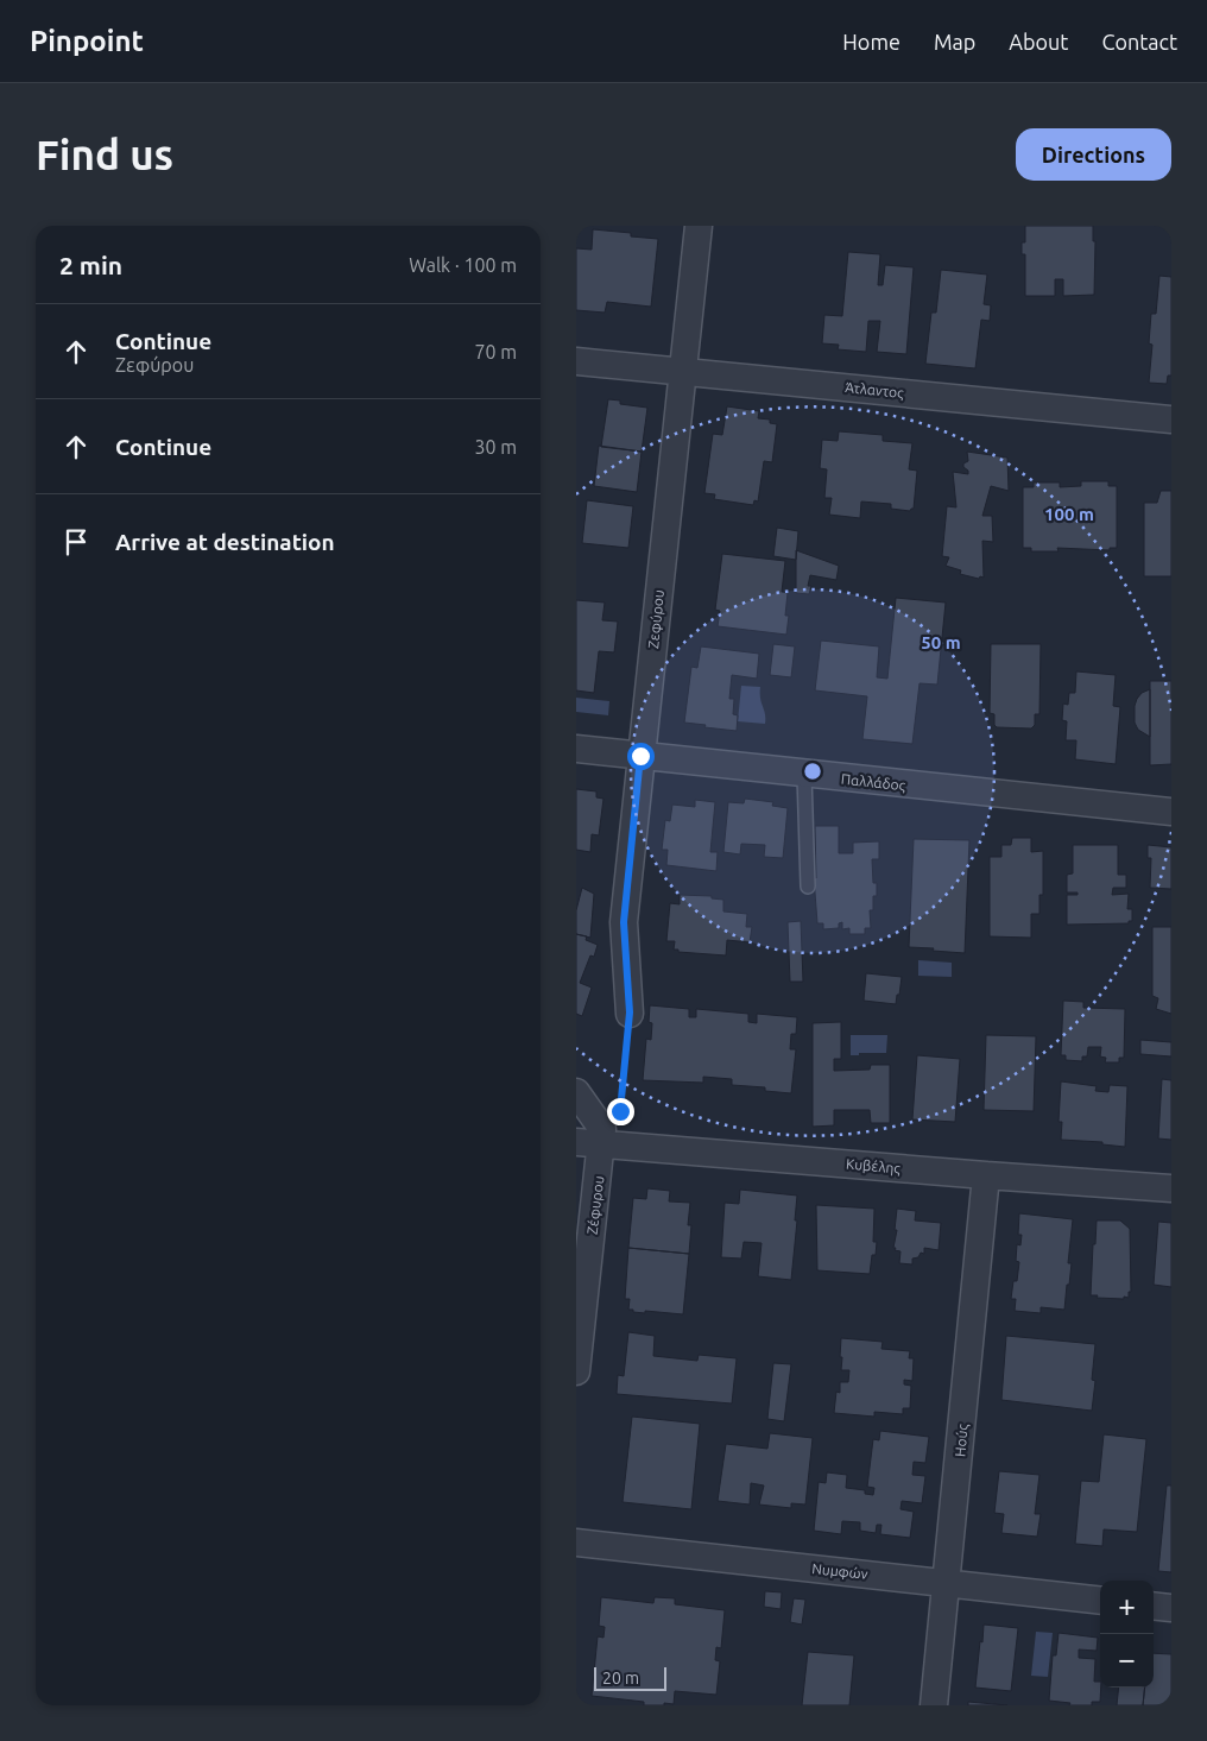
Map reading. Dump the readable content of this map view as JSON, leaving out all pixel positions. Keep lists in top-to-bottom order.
{
  "streets": {
    "street": [
      "Άτλαντος",
      "Ζεφύρου",
      "Παλλάδος",
      "Κυβέλης",
      "Ζέφυρου",
      "Ηούς",
      "Νυμφών"
    ]
  },
  "crossings": [
    ["Άτλαντος", "Ζεφύρου"],
    ["Ζεφύρου", "Παλλάδος"],
    ["Κυβέλης", "Ζέφυρου"],
    ["Κυβέλης", "Ηούς"],
    ["Ηούς", "Νυμφών"]
  ],
  "scale_bar": "20 m",
  "page": {
    "header": "Pinpoint",
    "nav": [
      "Home",
      "Map",
      "About",
      "Contact"
    ],
    "buttons": "Directions",
    "title": "Find us",
    "heading": ["2 min", "Walk · 100 m"],
    "list": [
      ["Continue", "Ζεφύρου", "70 m"],
      ["Continue", "30 m"],
      "Arrive at destination"
    ],
    "map_buttons": ["+", "−"],
    "scale": "20 m"
  },
  "rings": ["100 m", "50 m"]
}
